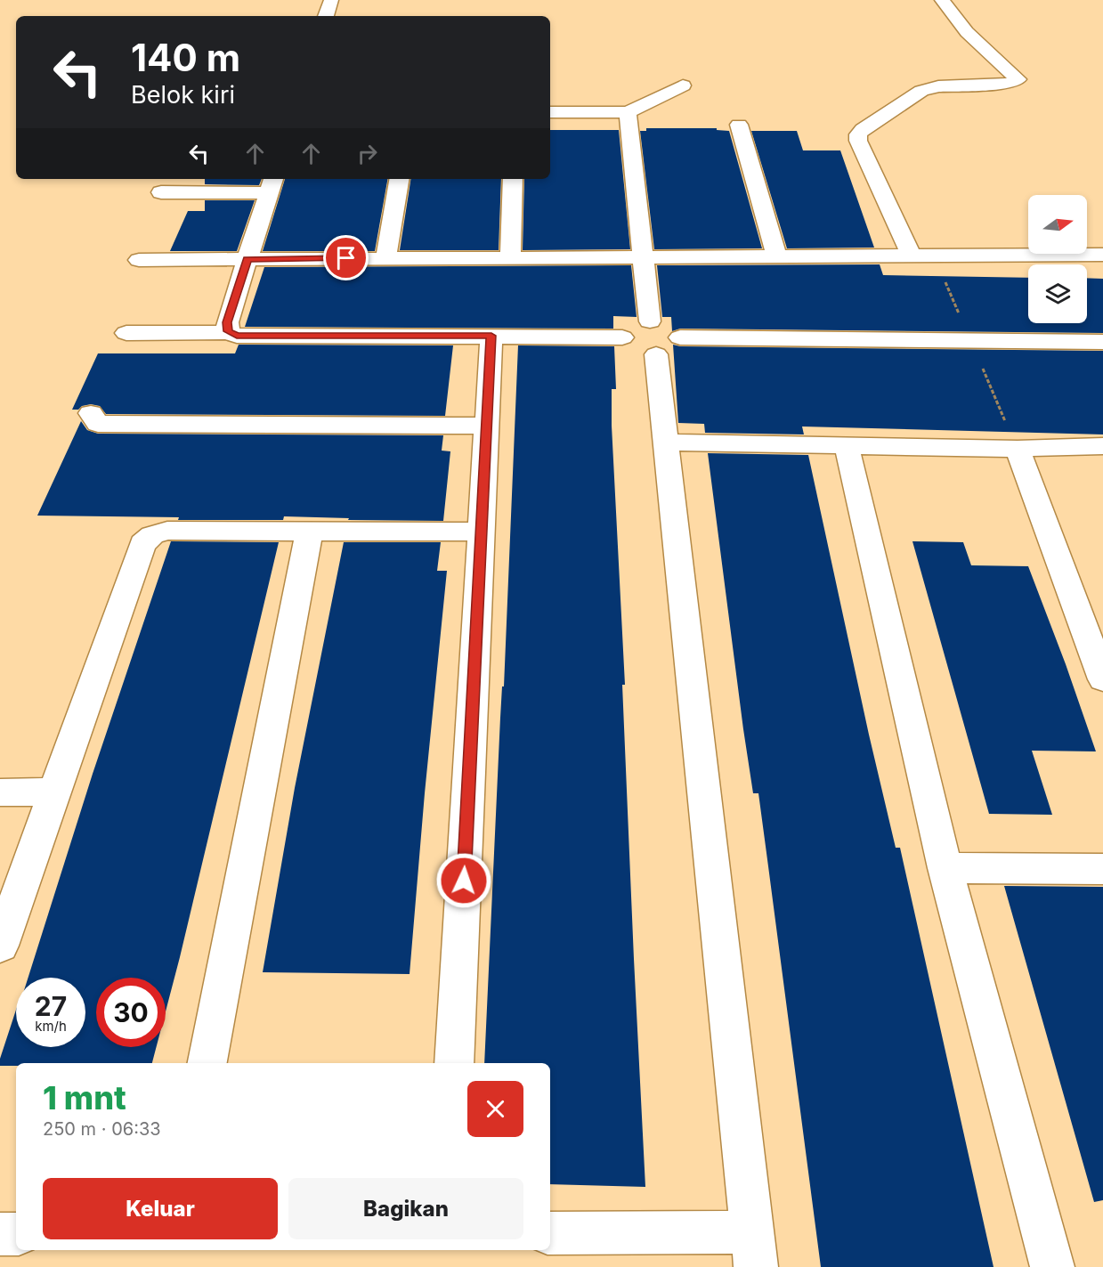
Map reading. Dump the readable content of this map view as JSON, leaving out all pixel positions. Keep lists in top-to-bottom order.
{
  "north": "right",
  "page": {
    "turn": ["140 m", "Belok kiri"],
    "speed": "27 km/h",
    "limit": "30",
    "heading": ["1 mnt", "250 m · 06:33"],
    "buttons": ["Keluar", "Bagikan"]
  }
}
